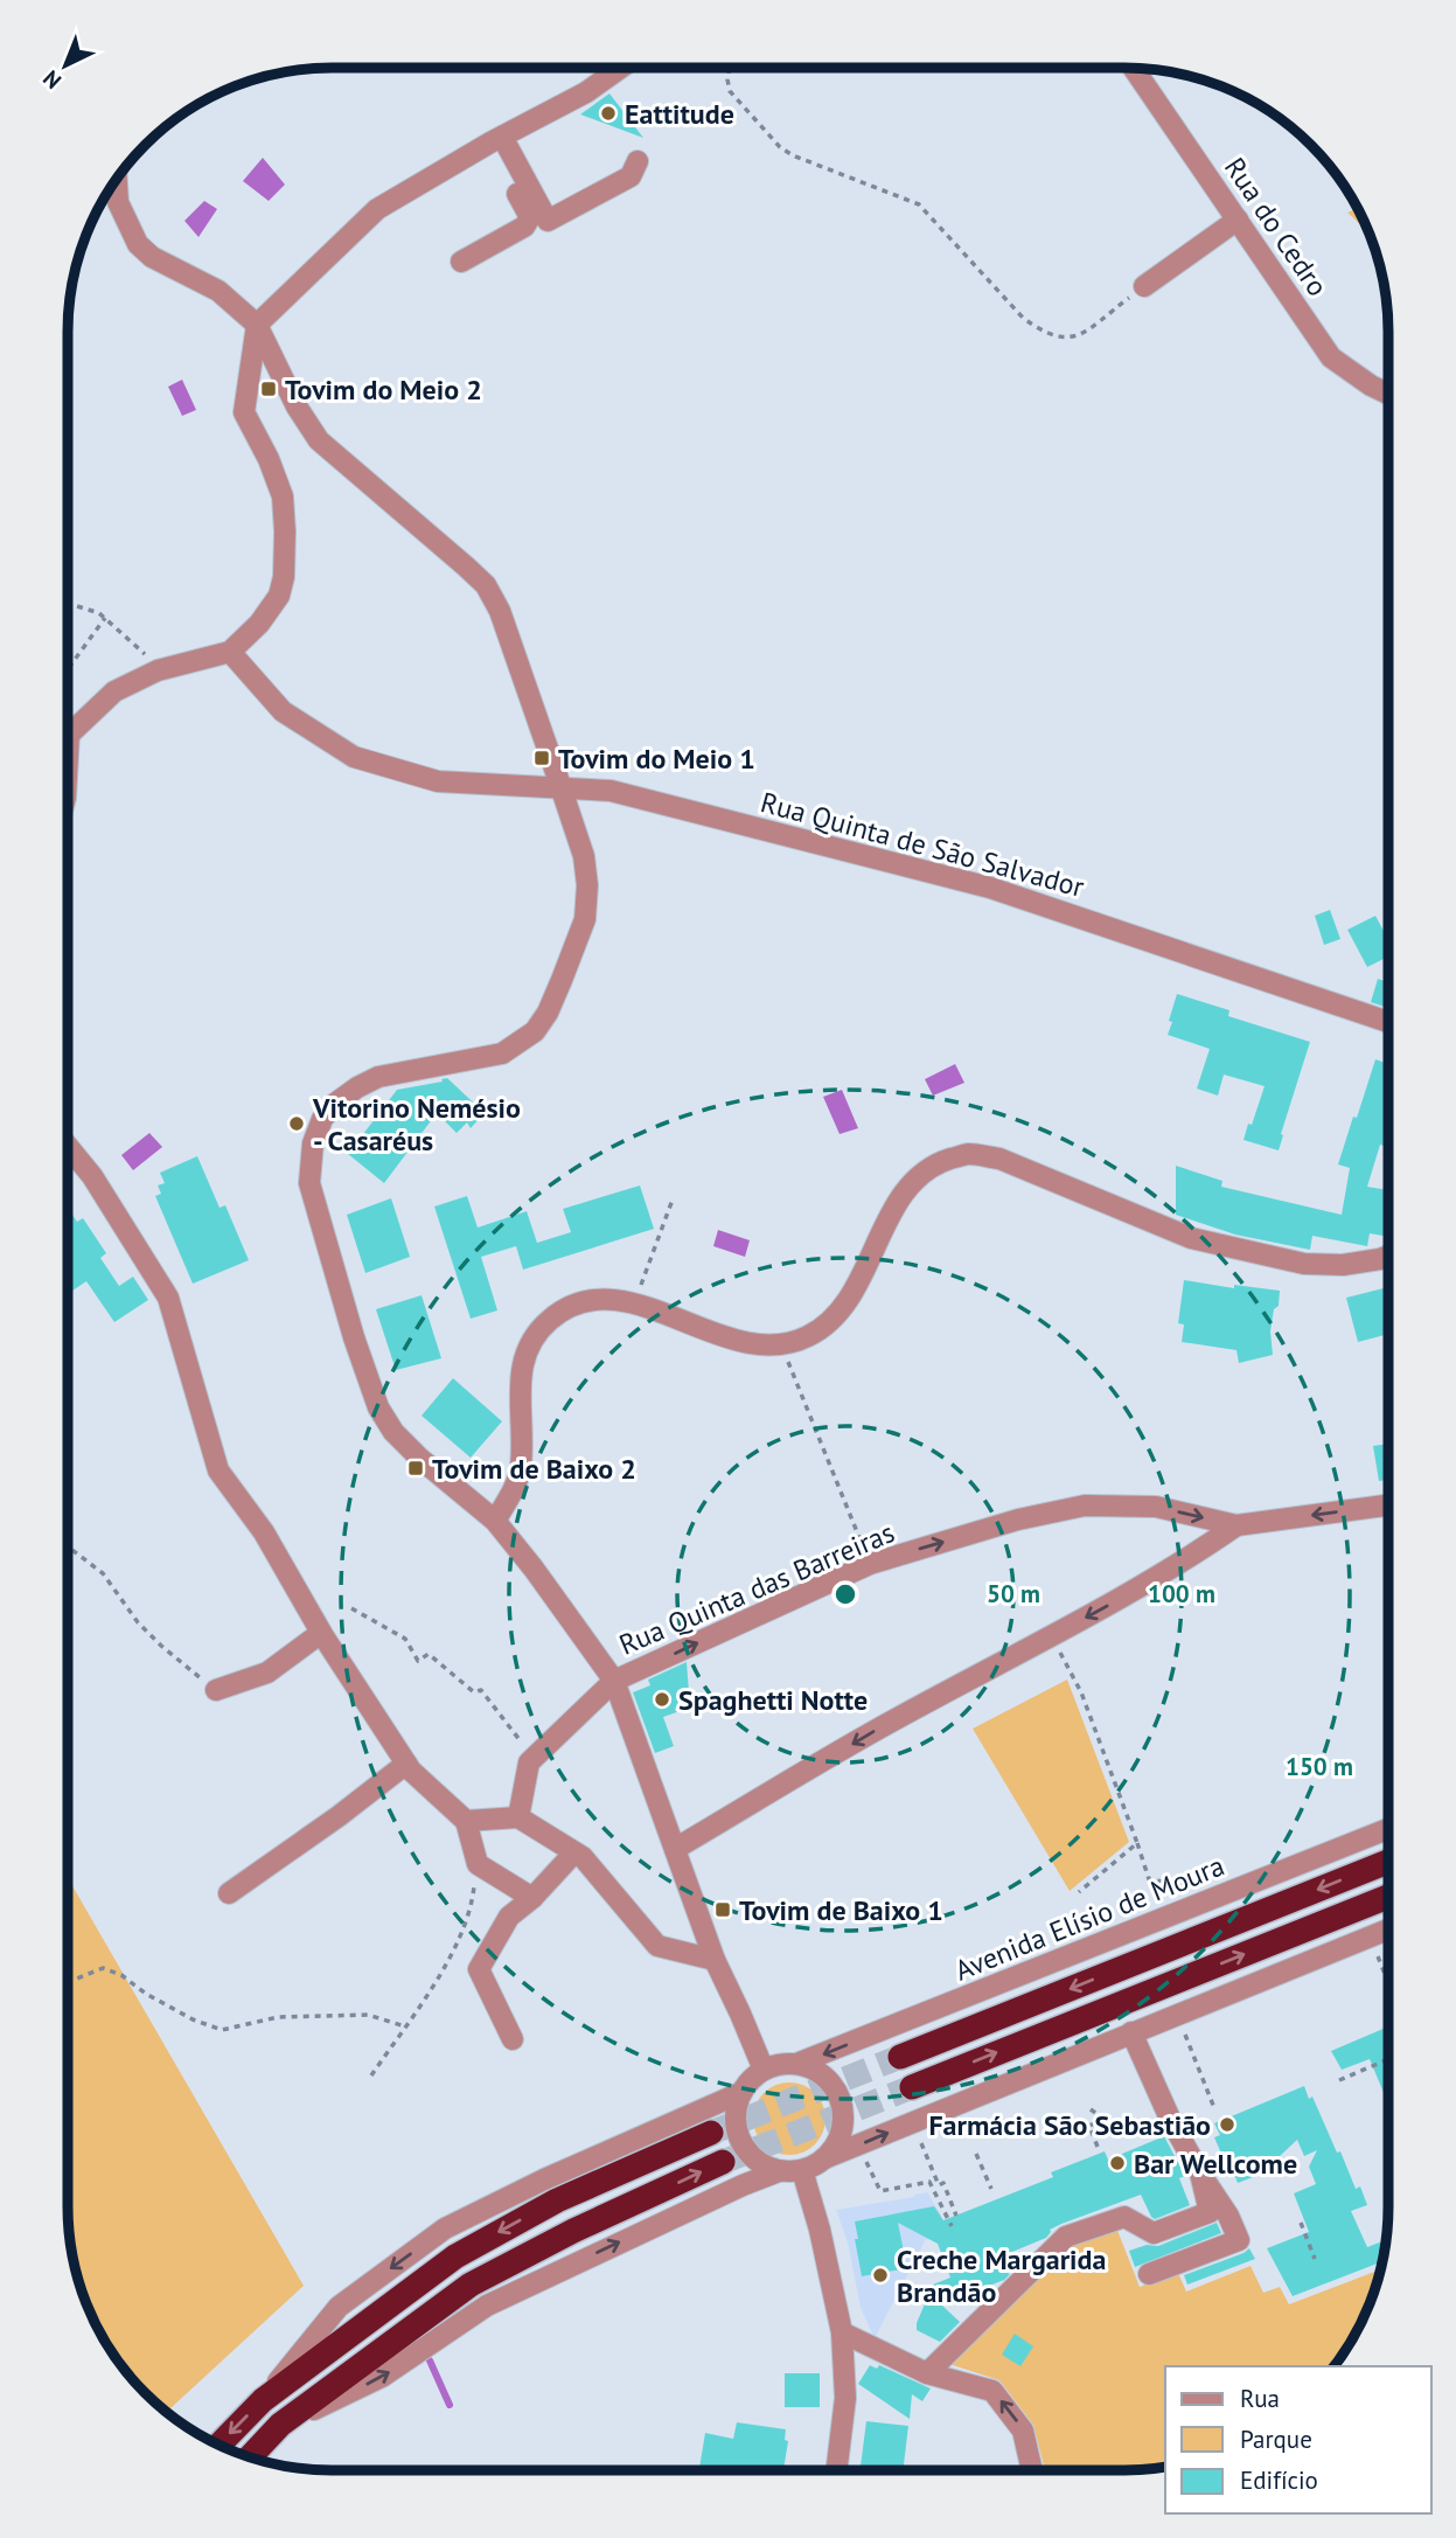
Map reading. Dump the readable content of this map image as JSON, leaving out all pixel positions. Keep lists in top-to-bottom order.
{
  "streets": {
    "street": [
      "Rua do Cedro",
      "Rua Quinta de São Salvador",
      "Rua Quinta das Barreiras",
      "Avenida Elísio de Moura"
    ]
  },
  "places": {
    "other": [
      "Eattitude",
      "Vitorino Nemésio - Casaréus",
      "Spaghetti Notte",
      "Farmácia São Sebastião",
      "Bar Wellcome",
      "Creche Margarida Brandão"
    ],
    "transit": [
      "Tovim do Meio 2",
      "Tovim do Meio 1",
      "Tovim de Baixo 2",
      "Tovim de Baixo 1"
    ]
  },
  "legend": ["Rua", "Parque", "Edifício"],
  "north": "bottom left",
  "rings": ["50 m", "100 m", "150 m"]
}
